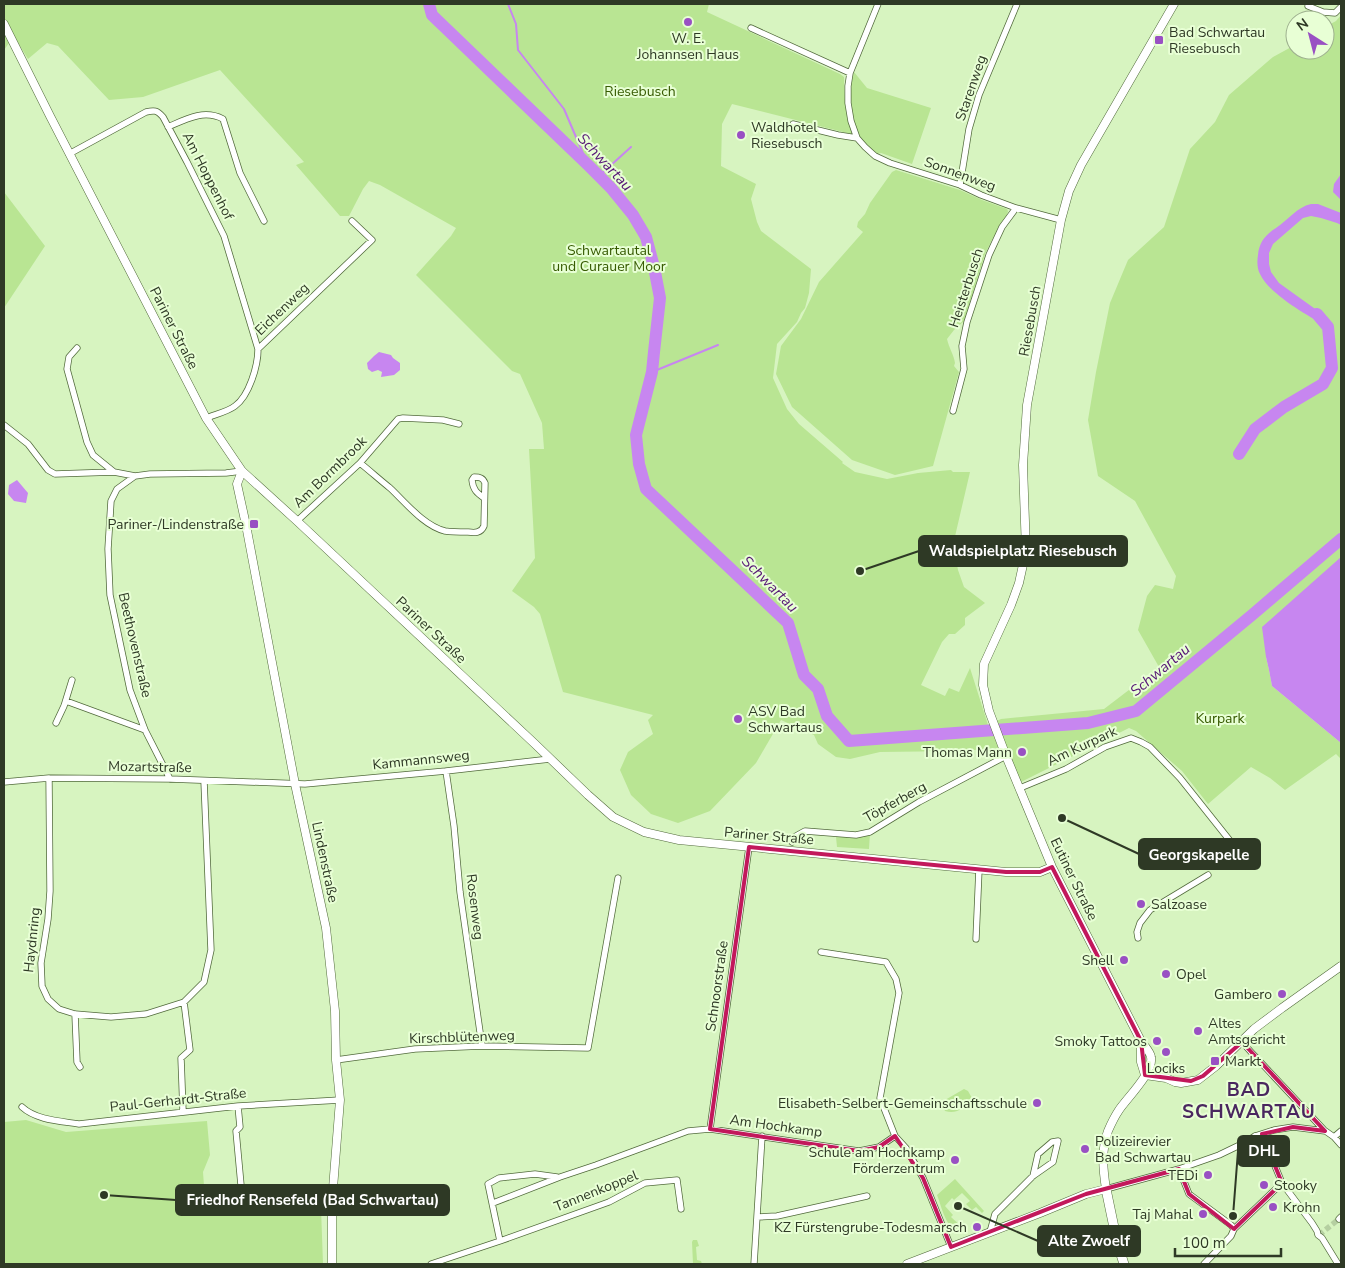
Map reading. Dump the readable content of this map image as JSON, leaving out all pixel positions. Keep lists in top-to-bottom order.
{
  "streets": {
    "street": [
      "Starenweg",
      "Sonnenweg",
      "Am Hoppenhof",
      "Heisterbusch",
      "Eichenweg",
      "Riesebusch",
      "Pariner Straße",
      "Am Bormbrook",
      "Beethovenstraße",
      "Am Kurpark",
      "Kammannsweg",
      "Mozartstraße",
      "Töpferberg",
      "Lindenstraße",
      "Eutiner Straße",
      "Rosenweg",
      "Haydnring",
      "Schnoorstraße",
      "Kirschblütenweg",
      "Paul-Gerhardt-Straße",
      "Am Hochkamp",
      "Tannenkoppel"
    ]
  },
  "crossings": [
    ["Starenweg", "Sonnenweg"],
    ["Sonnenweg", "Heisterbusch"],
    ["Sonnenweg", "Riesebusch"],
    ["Am Hoppenhof", "Eichenweg"],
    ["Am Hoppenhof", "Pariner Straße"],
    ["Eichenweg", "Pariner Straße"],
    ["Riesebusch", "Eutiner Straße"],
    ["Pariner Straße", "Am Bormbrook"],
    ["Pariner Straße", "Kammannsweg"],
    ["Pariner Straße", "Lindenstraße"],
    ["Pariner Straße", "Eutiner Straße"],
    ["Pariner Straße", "Schnoorstraße"],
    ["Beethovenstraße", "Mozartstraße"],
    ["Am Kurpark", "Eutiner Straße"],
    ["Kammannsweg", "Mozartstraße"],
    ["Kammannsweg", "Lindenstraße"],
    ["Kammannsweg", "Rosenweg"],
    ["Mozartstraße", "Lindenstraße"],
    ["Mozartstraße", "Haydnring"],
    ["Töpferberg", "Eutiner Straße"],
    ["Lindenstraße", "Kirschblütenweg"],
    ["Lindenstraße", "Paul-Gerhardt-Straße"],
    ["Rosenweg", "Kirschblütenweg"],
    ["Schnoorstraße", "Am Hochkamp"]
  ],
  "districts": ["BAD SCHWARTAU"],
  "water": ["Schwartau"],
  "parks": ["Riesebusch", "Schwartautal und Curauer Moor", "Kurpark"],
  "places": {
    "other": [
      "W. E. Johannsen Haus",
      "Waldhotel Riesebusch",
      "Waldspielplatz Riesebusch",
      "ASV Bad Schwartaus",
      "Thomas Mann",
      "Georgskapelle",
      "Salzoase",
      "Shell",
      "Opel",
      "Gambero",
      "Altes Amtsgericht",
      "Smoky Tattoos",
      "Lociks",
      "Elisabeth-Selbert-Gemeinschaftsschule",
      "Polizeirevier Bad Schwartau",
      "Schule am Hochkamp Förderzentrum",
      "TEDi",
      "Stooky",
      "Friedhof Rensefeld (Bad Schwartau)",
      "Alte Zwoelf",
      "Krohn",
      "Taj Mahal",
      "DHL",
      "KZ Fürstengrube-Todesmarsch"
    ],
    "transit": ["Bad Schwartau Riesebusch", "Pariner-/Lindenstraße", "Markt"]
  },
  "scale_bar": "100 m",
  "north": "top left"
}
